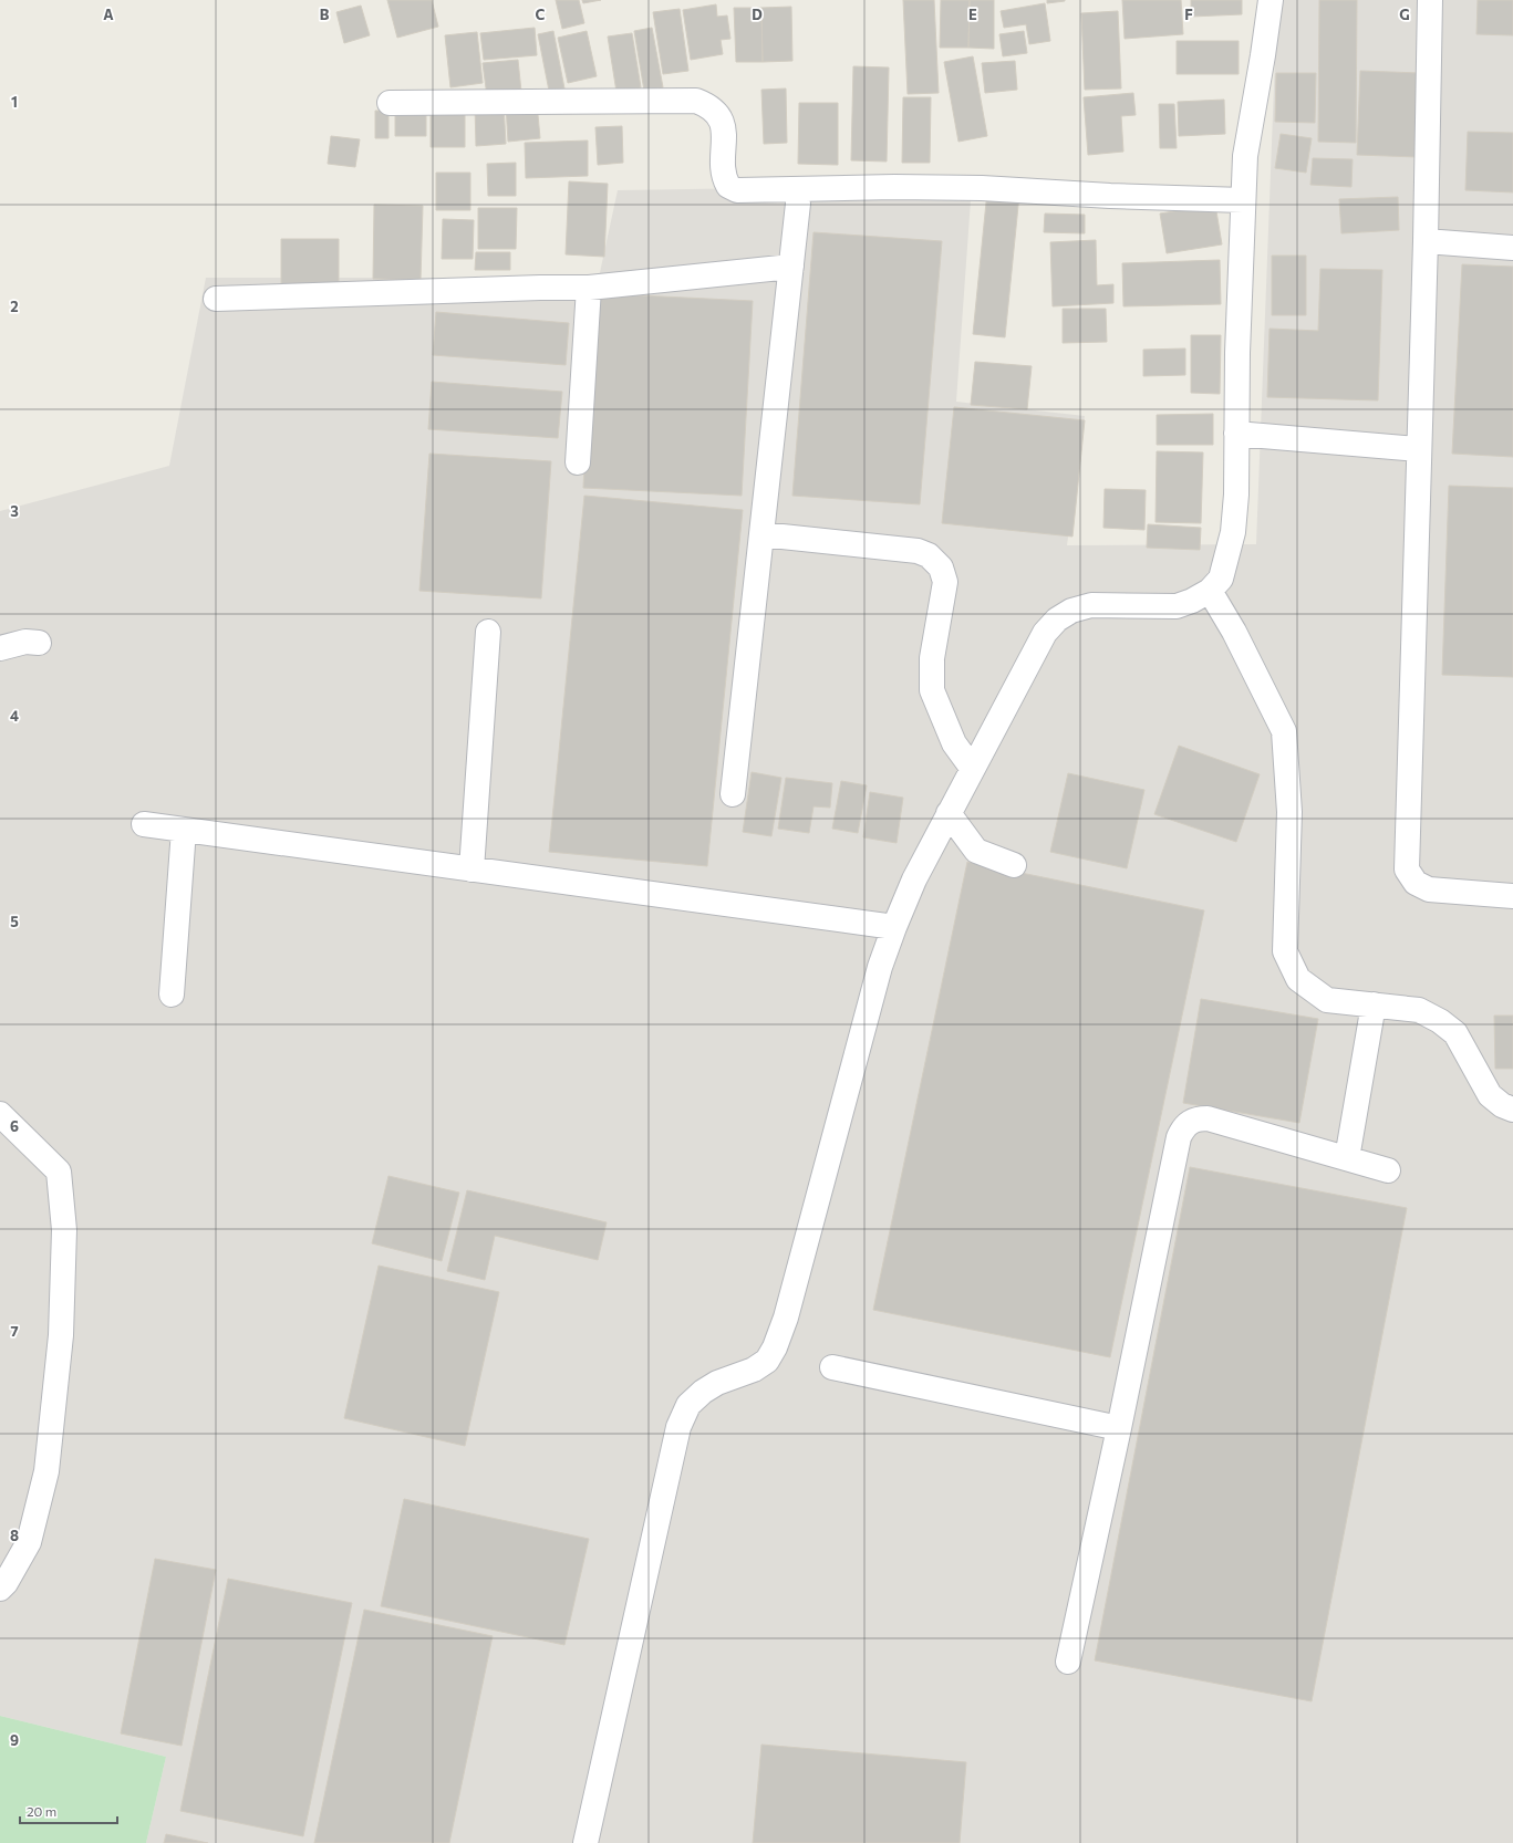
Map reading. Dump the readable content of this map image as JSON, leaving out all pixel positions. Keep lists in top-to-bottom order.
{
  "scale_bar": "20 m",
  "grid": {
    "columns": [
      "A",
      "B",
      "C",
      "D",
      "E",
      "F",
      "G"
    ],
    "rows": [
      "1",
      "2",
      "3",
      "4",
      "5",
      "6",
      "7",
      "8",
      "9"
    ]
  }
}
